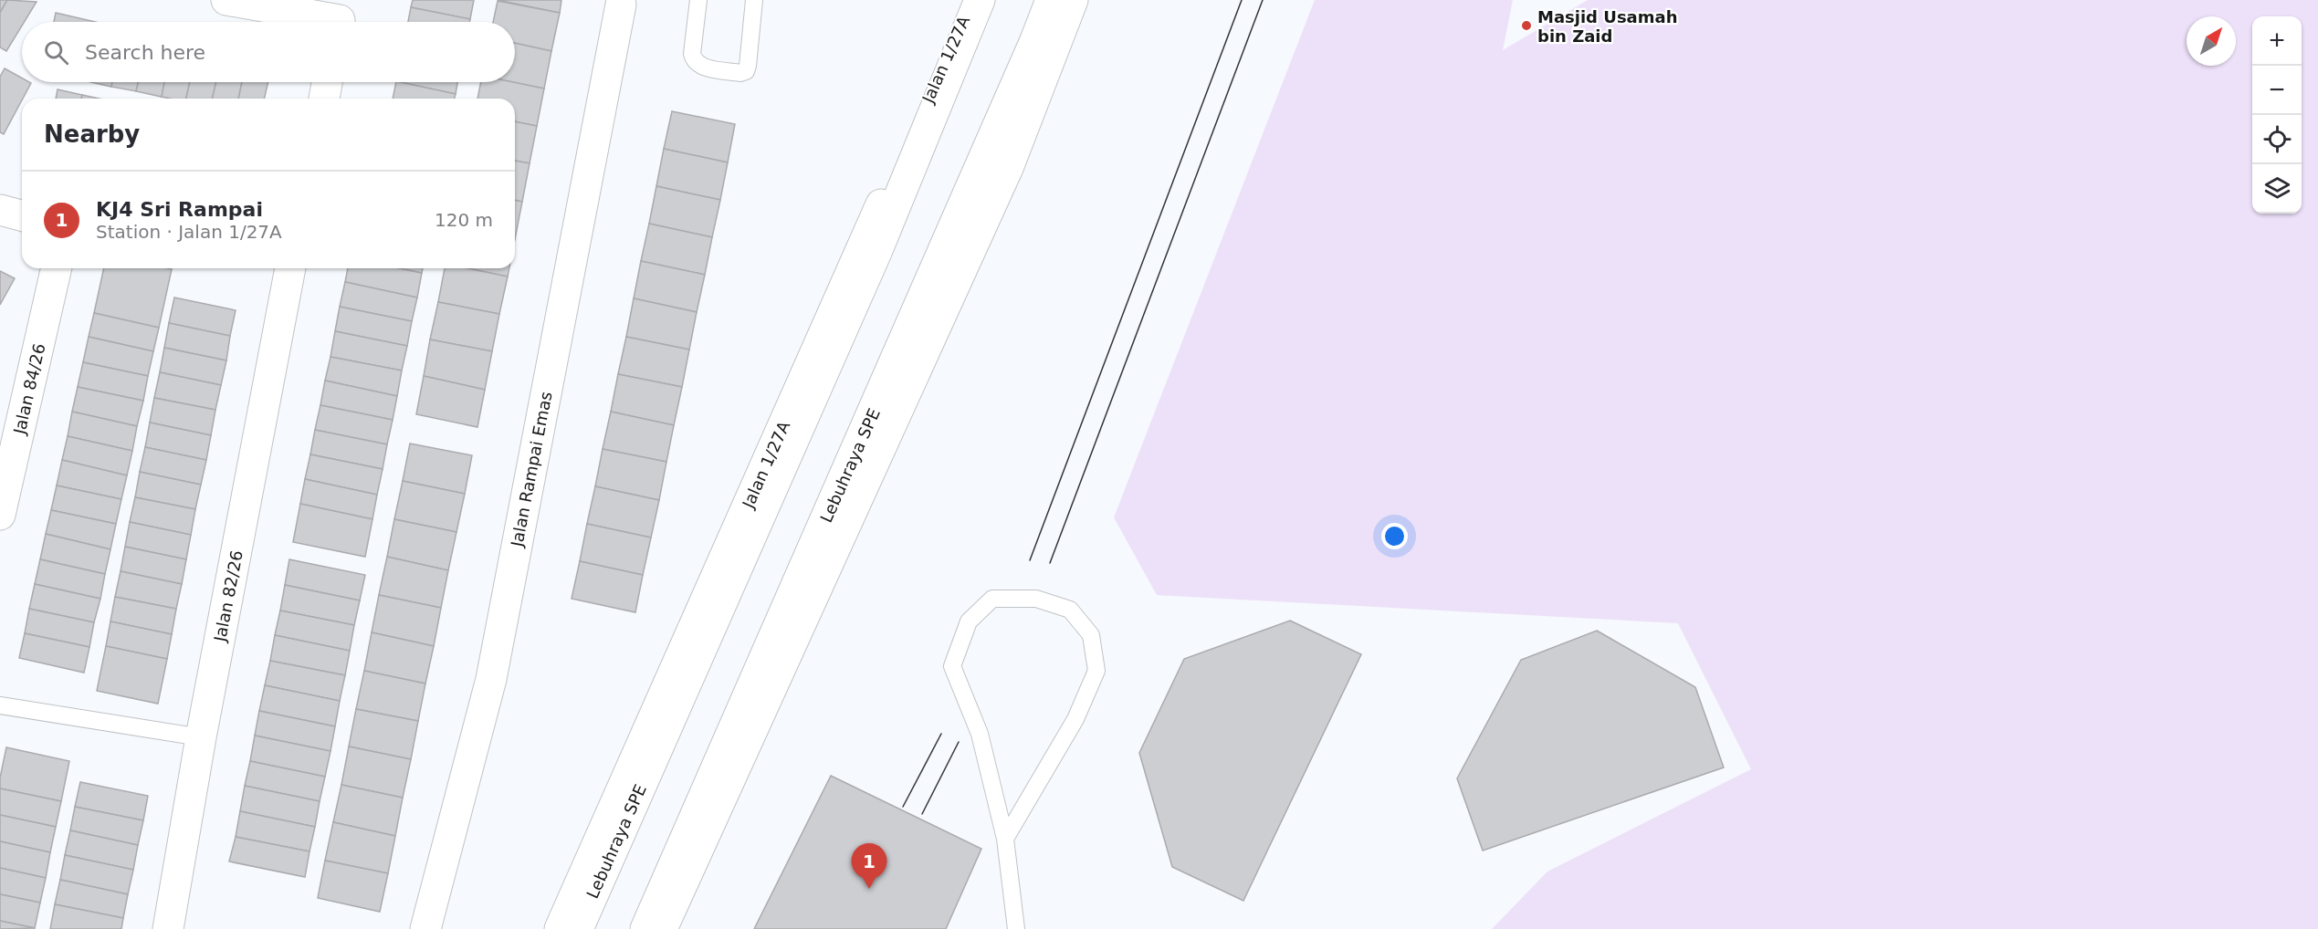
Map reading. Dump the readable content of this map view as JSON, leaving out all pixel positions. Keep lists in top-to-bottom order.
{
  "streets": {
    "main road": [
      "Jalan 1/27A",
      "Jalan 84/26",
      "Lebuhraya SPE",
      "Jalan Rampai Emas",
      "Jalan 82/26"
    ]
  },
  "places": ["Masjid Usamah bin Zaid"],
  "north": "top right",
  "page": {
    "map_buttons": ["+", "−"],
    "search": "Search here",
    "heading": "Nearby",
    "list": [
      {
        "mark": "1",
        "name": "KJ4 Sri Rampai",
        "note": "Station · Jalan 1/27A",
        "value": "120 m"
      }
    ],
    "pins": "1"
  }
}
